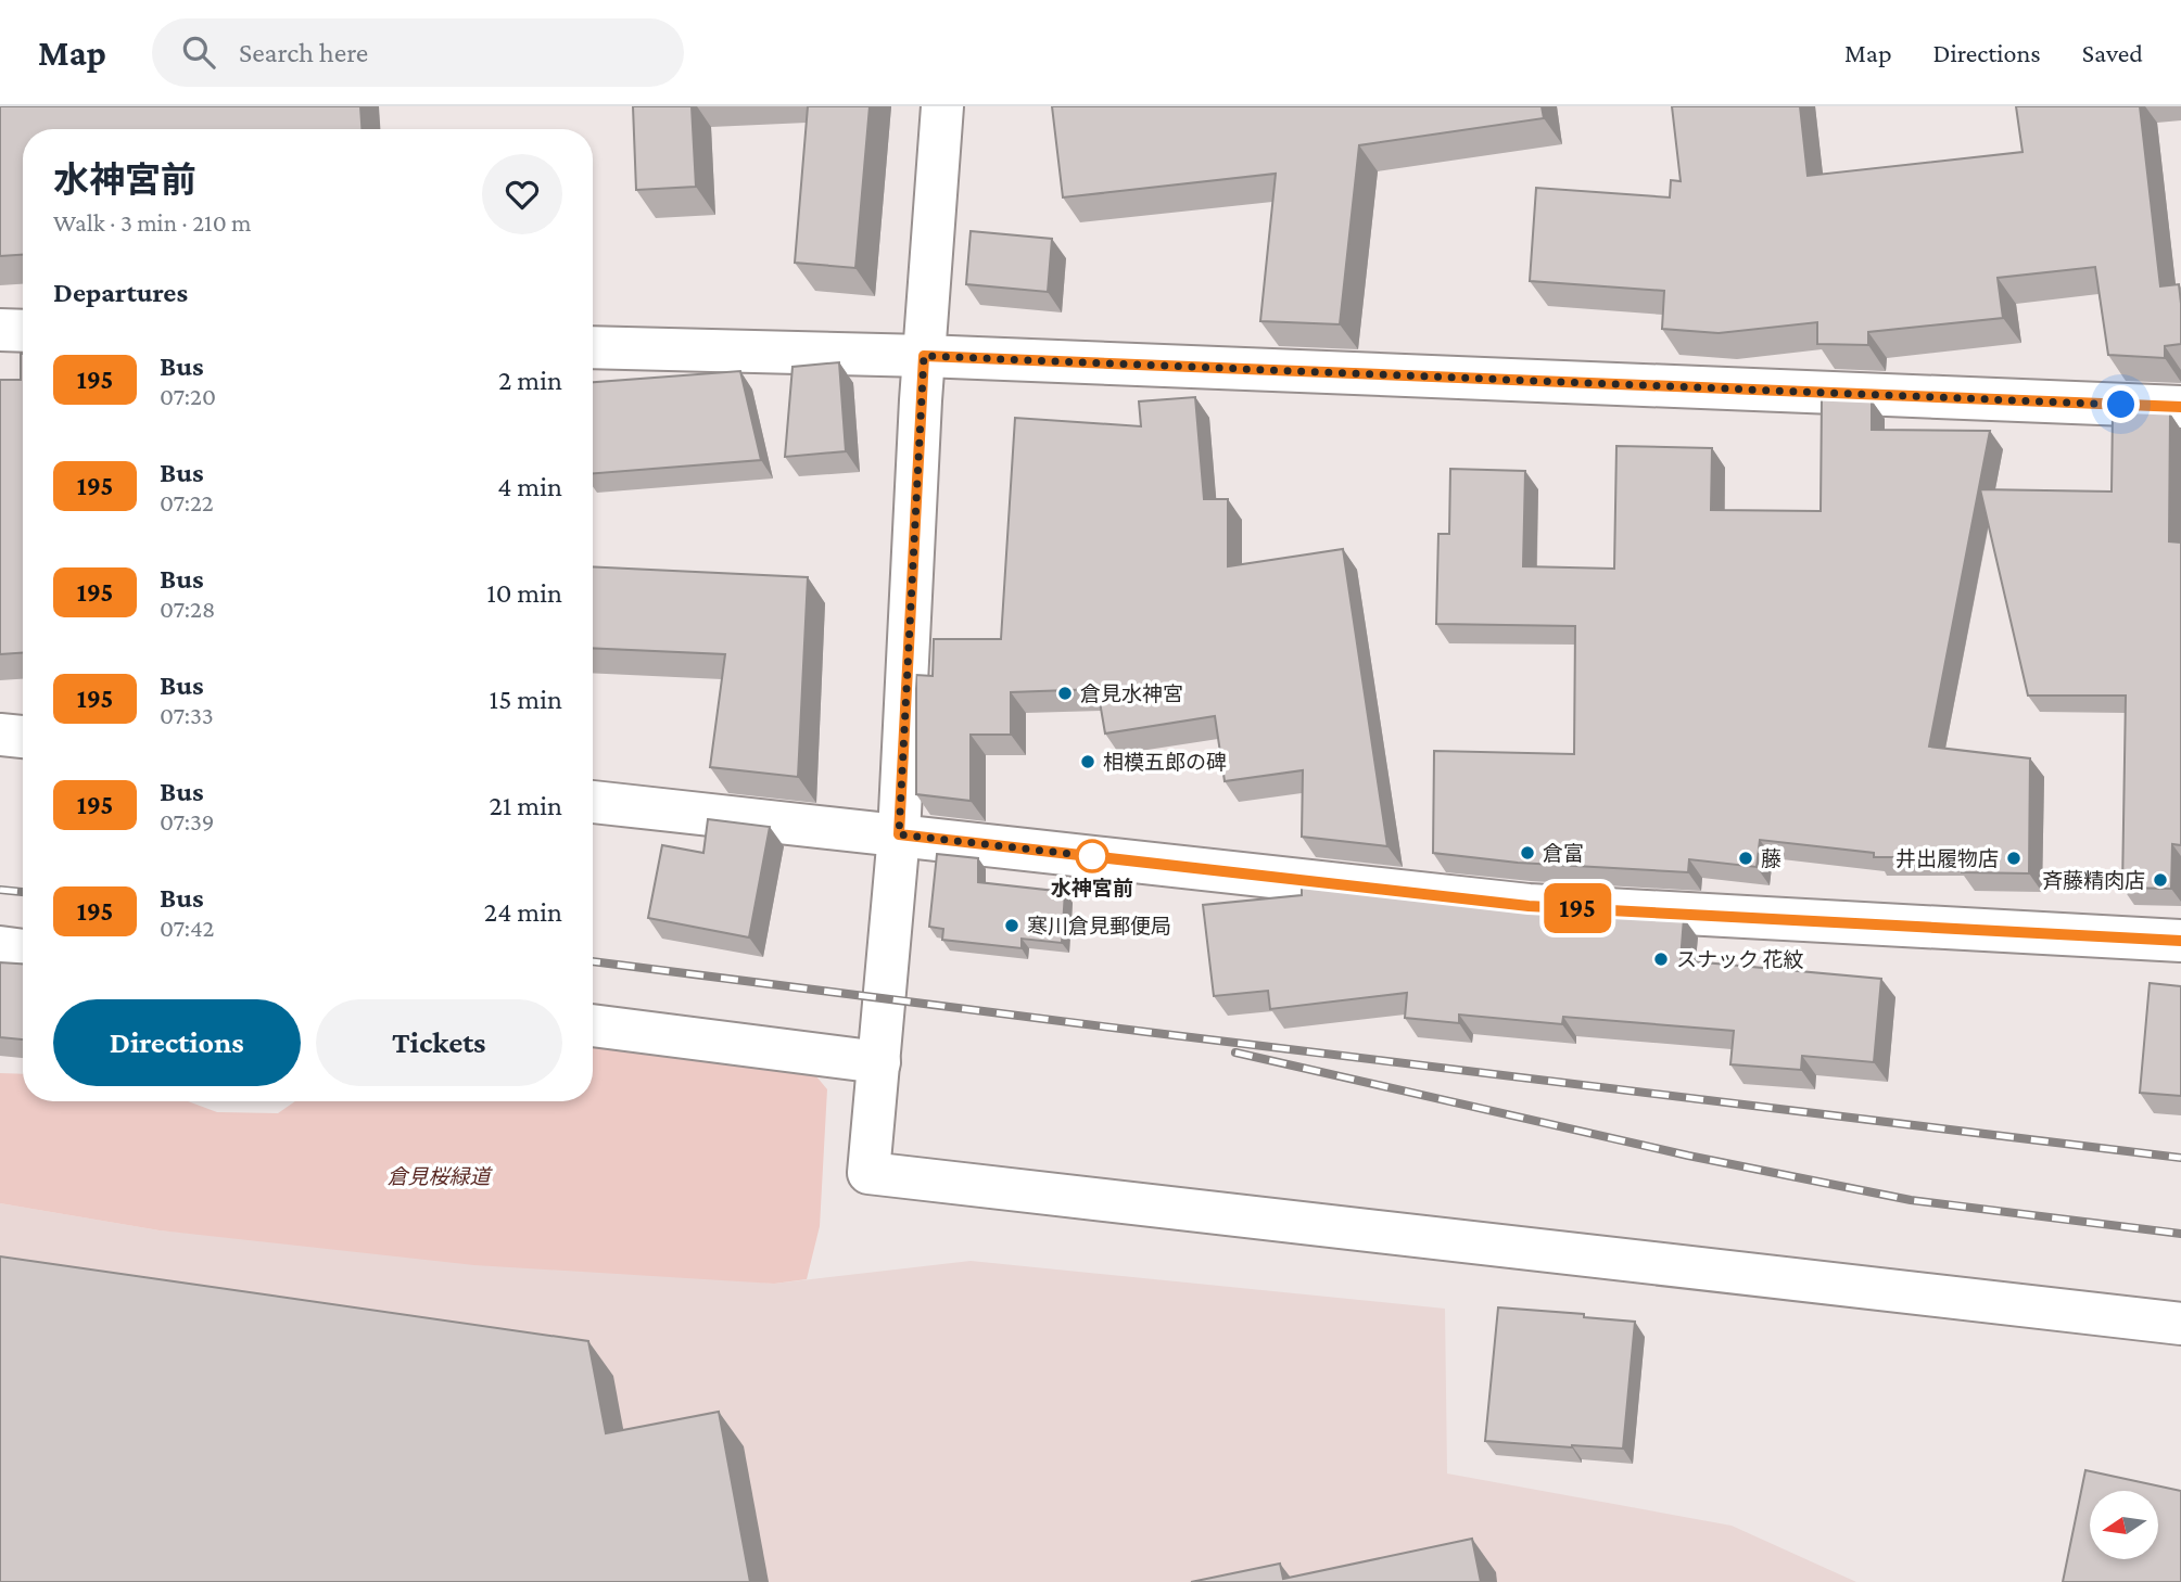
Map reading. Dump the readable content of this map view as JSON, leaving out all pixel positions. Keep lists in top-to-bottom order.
{
  "parks": ["倉見桜緑道"],
  "places": [
    "倉見水神宮",
    "相模五郎の碑",
    "倉富",
    "水神宮前",
    "藤",
    "井出履物店",
    "斉藤精肉店",
    "寒川倉見郵便局",
    "スナック 花紋"
  ],
  "lines": ["bus line 195"],
  "north": "left",
  "page": {
    "header": "Map",
    "search": "Search here",
    "nav": ["Map", "Directions", "Saved"],
    "on_map": "195",
    "heading": [
      ["水神宮前", "Walk · 3 min · 210 m"],
      "Departures"
    ],
    "list": [
      {
        "mark": "195",
        "name": "Bus",
        "note": "07:20",
        "value": "2 min"
      },
      {
        "mark": "195",
        "name": "Bus",
        "note": "07:22",
        "value": "4 min"
      },
      {
        "mark": "195",
        "name": "Bus",
        "note": "07:28",
        "value": "10 min"
      },
      {
        "mark": "195",
        "name": "Bus",
        "note": "07:33",
        "value": "15 min"
      },
      {
        "mark": "195",
        "name": "Bus",
        "note": "07:39",
        "value": "21 min"
      },
      {
        "mark": "195",
        "name": "Bus",
        "note": "07:42",
        "value": "24 min"
      }
    ],
    "buttons": ["Directions", "Tickets"]
  }
}
